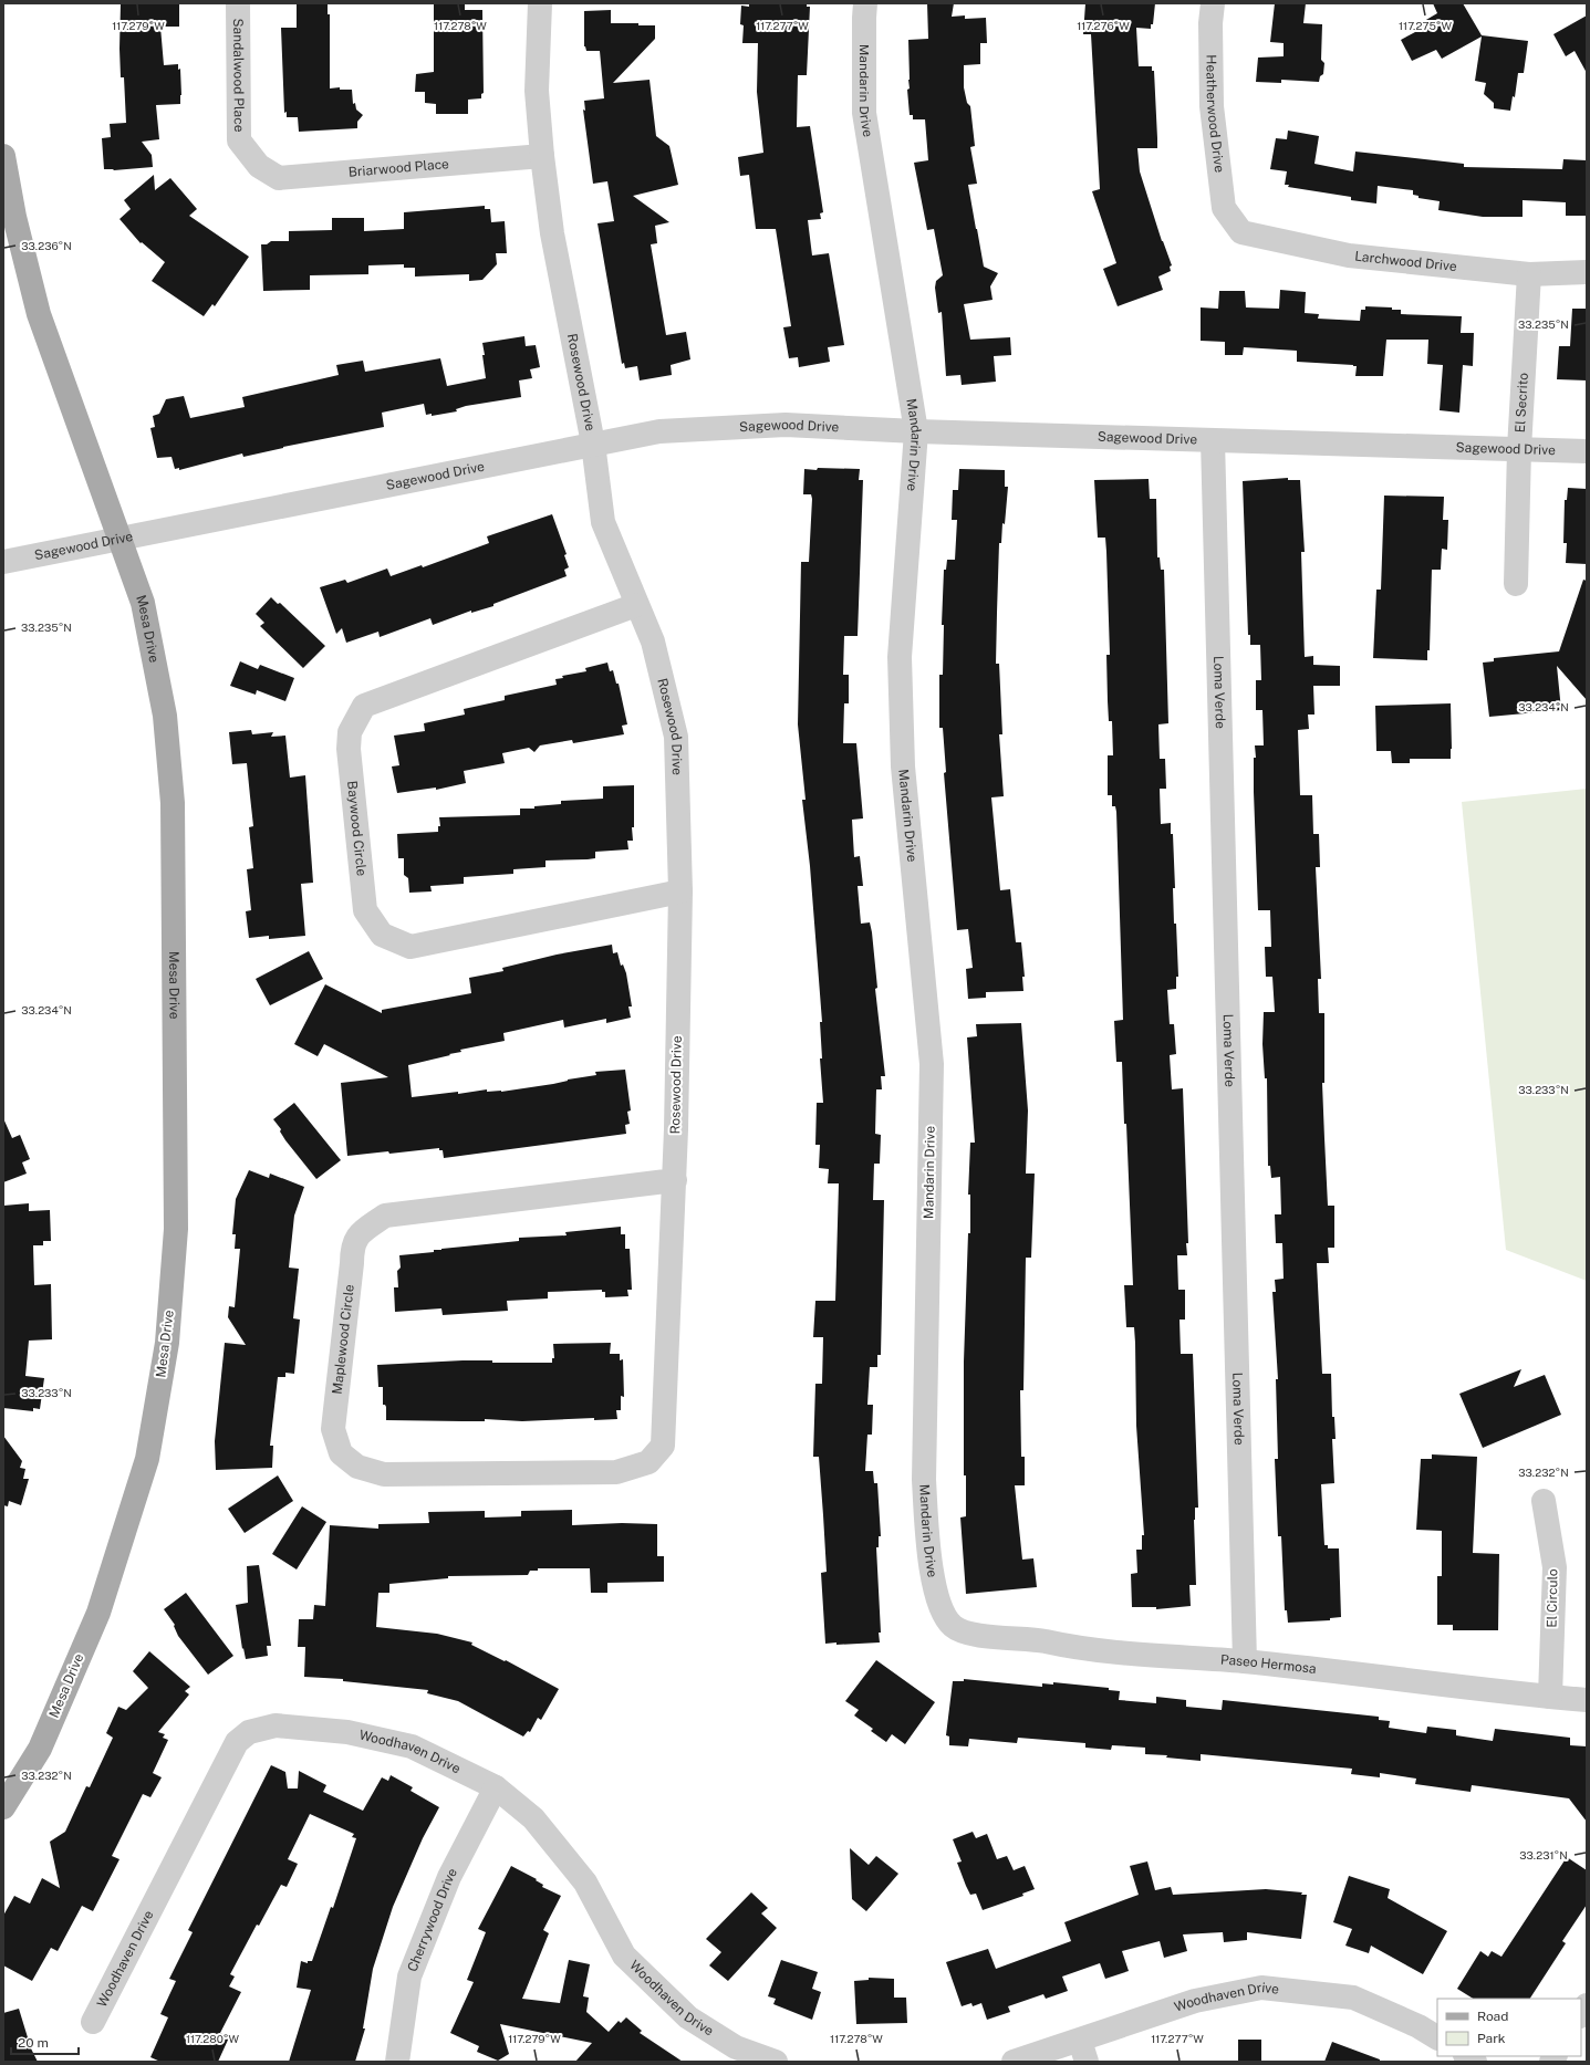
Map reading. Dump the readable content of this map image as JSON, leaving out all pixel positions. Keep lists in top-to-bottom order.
{
  "streets": {
    "main road": ["Mesa Drive"],
    "street": [
      "Sandalwood Place",
      "Mandarin Drive",
      "Heatherwood Drive",
      "Briarwood Place",
      "Larchwood Drive",
      "Rosewood Drive",
      "El Secrito",
      "Sagewood Drive",
      "Loma Verde",
      "Baywood Circle",
      "Maplewood Circle",
      "El Circulo",
      "Paseo Hermosa",
      "Woodhaven Drive",
      "Cherrywood Drive"
    ]
  },
  "crossings": [
    ["Sandalwood Place", "Briarwood Place"],
    ["Mandarin Drive", "Sagewood Drive"],
    ["Mandarin Drive", "Paseo Hermosa"],
    ["Heatherwood Drive", "Larchwood Drive"],
    ["Briarwood Place", "Rosewood Drive"],
    ["Larchwood Drive", "El Secrito"],
    ["Rosewood Drive", "Sagewood Drive"],
    ["Rosewood Drive", "Baywood Circle"],
    ["Rosewood Drive", "Maplewood Circle"],
    ["El Secrito", "Sagewood Drive"],
    ["Sagewood Drive", "Mesa Drive"],
    ["Sagewood Drive", "Loma Verde"],
    ["Loma Verde", "Paseo Hermosa"],
    ["El Circulo", "Paseo Hermosa"],
    ["Woodhaven Drive", "Cherrywood Drive"]
  ],
  "legend": ["Road", "Park"],
  "scale_bar": "20 m",
  "coordinates": [
    "117.279°W",
    "117.278°W",
    "117.277°W",
    "117.276°W",
    "117.275°W",
    "33.236°N",
    "33.235°N",
    "33.234°N",
    "33.233°N",
    "33.232°N",
    "33.231°N",
    "117.280°W"
  ]
}
